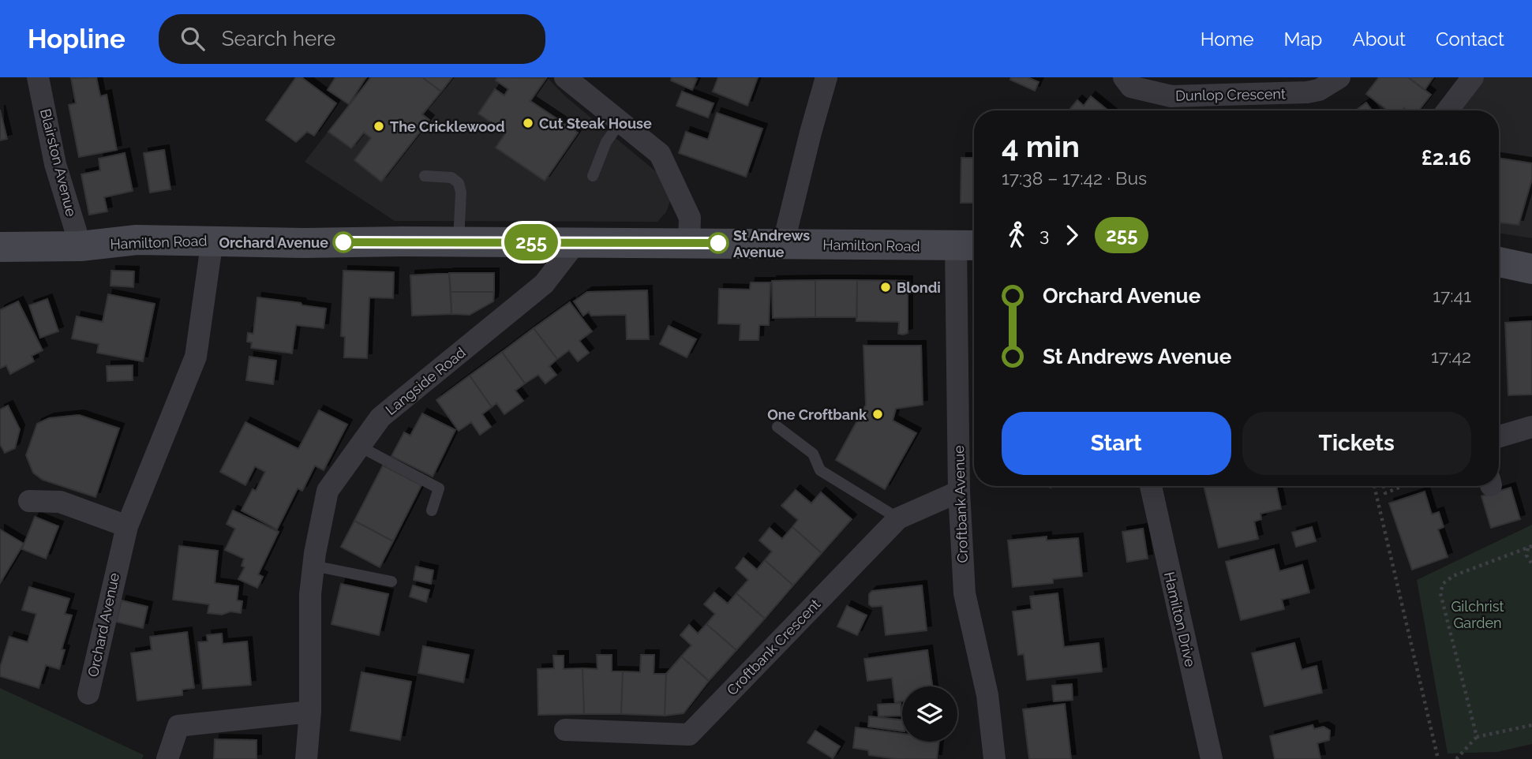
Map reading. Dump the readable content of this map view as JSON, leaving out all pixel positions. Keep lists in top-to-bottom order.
{
  "streets": {
    "main road": ["Hamilton Road"],
    "street": [
      "Dunlop Crescent",
      "Blairston Avenue",
      "Langside Road",
      "Croftbank Avenue",
      "Hamilton Drive",
      "Orchard Avenue",
      "Croftbank Crescent"
    ]
  },
  "crossings": [
    ["Blairston Avenue", "Hamilton Road"],
    ["Hamilton Road", "Langside Road"],
    ["Hamilton Road", "Croftbank Avenue"],
    ["Hamilton Road", "Orchard Avenue"],
    ["Croftbank Avenue", "Croftbank Crescent"]
  ],
  "parks": ["Gilchrist Garden"],
  "places": [
    "Cut Steak House",
    "The Cricklewood",
    "Orchard Avenue",
    "St Andrews Avenue",
    "Blondi",
    "One Croftbank"
  ],
  "lines": ["bus line 255"],
  "page": {
    "header": "Hopline",
    "search": "Search here",
    "nav": [
      "Home",
      "Map",
      "About",
      "Contact"
    ],
    "on_map": "255",
    "heading": ["4 min", "17:38 – 17:42 · Bus", "£2.16"],
    "legs": ["3", "255"],
    "list": [
      {
        "name": "Orchard Avenue",
        "value": "17:41"
      },
      {
        "name": "St Andrews Avenue",
        "value": "17:42"
      }
    ],
    "buttons": ["Start", "Tickets"]
  }
}
